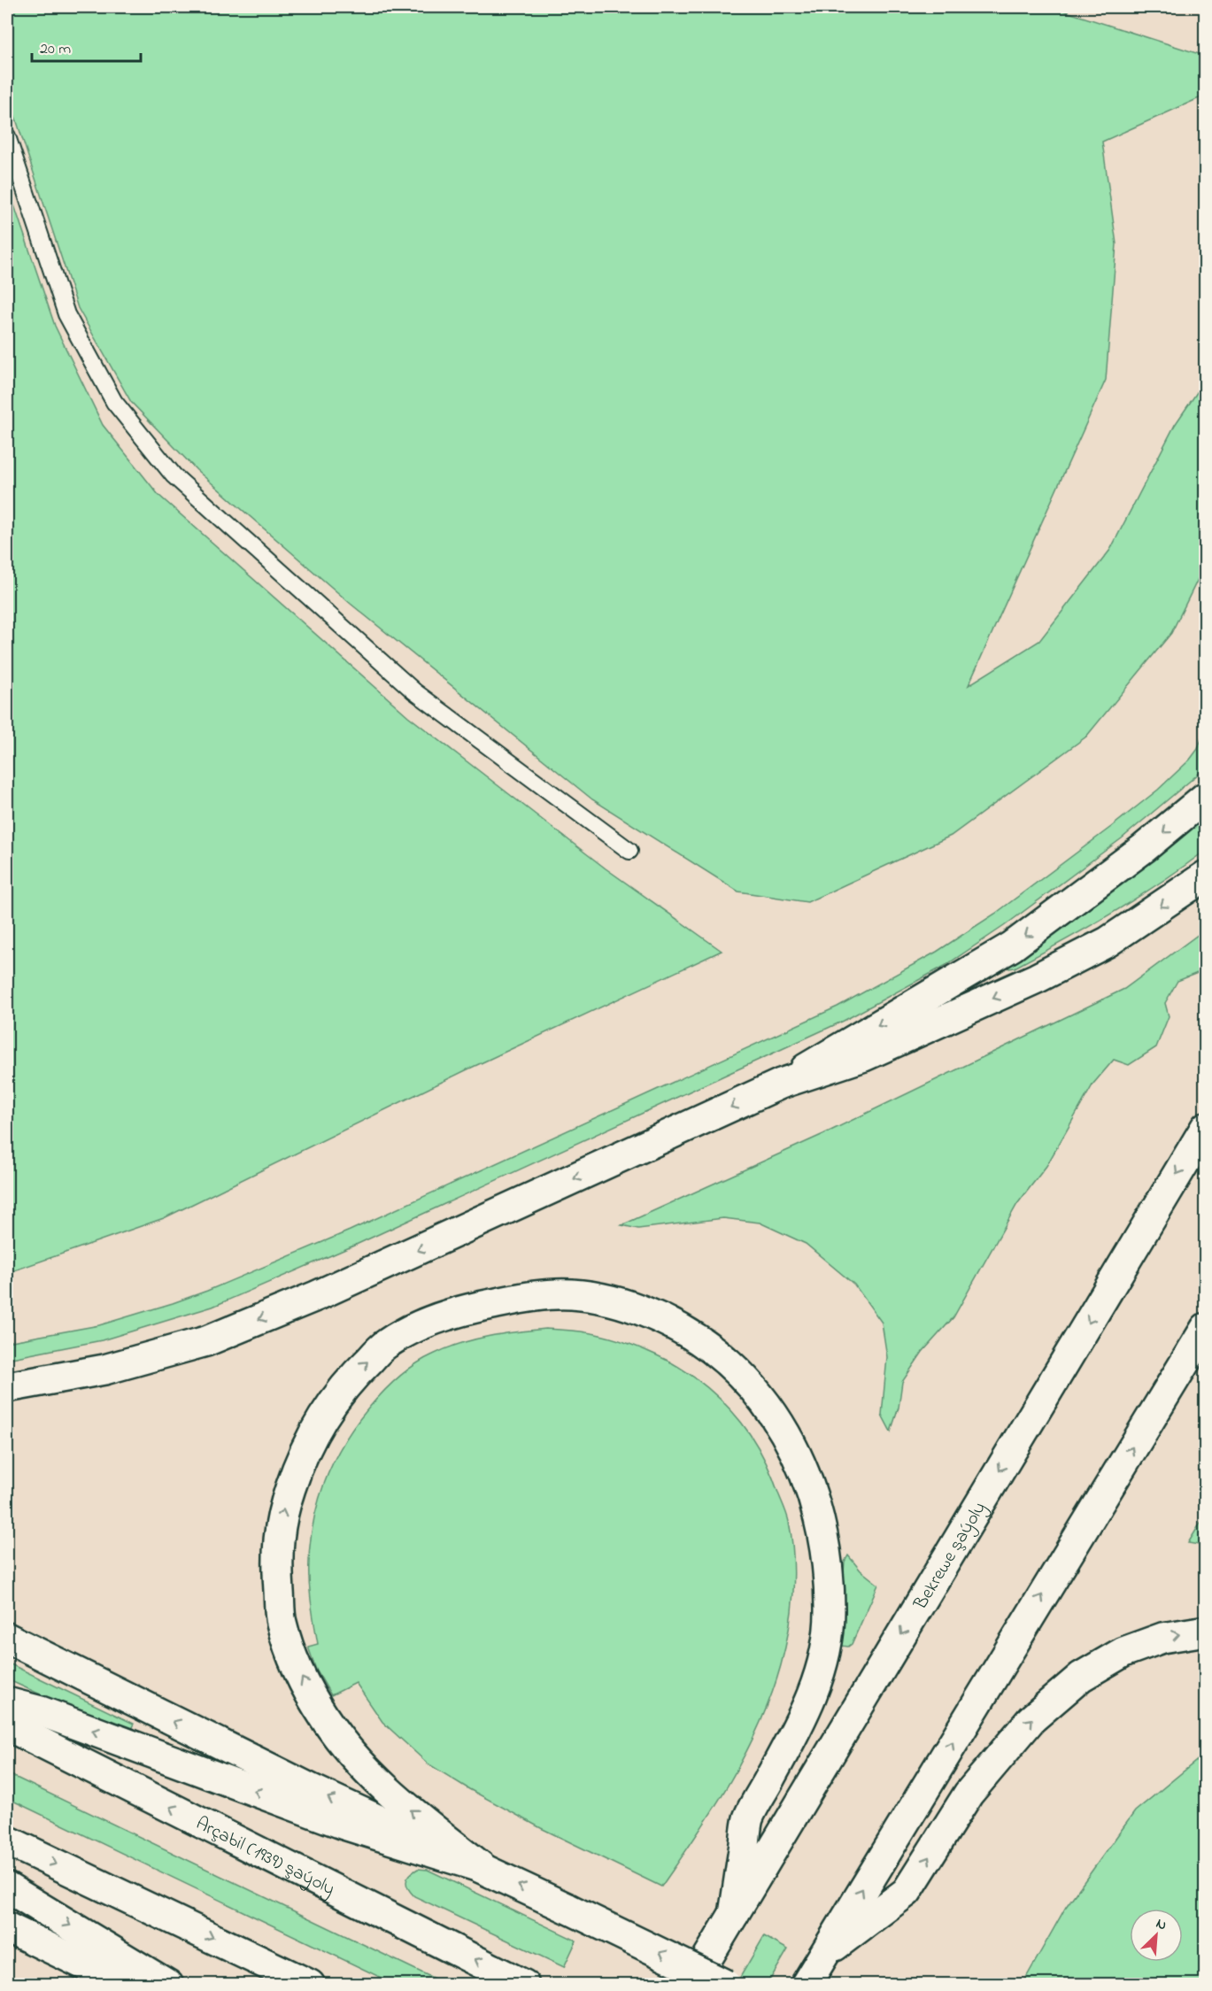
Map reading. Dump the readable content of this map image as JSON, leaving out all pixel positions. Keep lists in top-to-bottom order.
{
  "streets": {
    "main road": ["Bekrewe şaýoly", "Arçabil (1939) şaýoly"]
  },
  "scale_bar": "20 m",
  "north": "top right"
}
